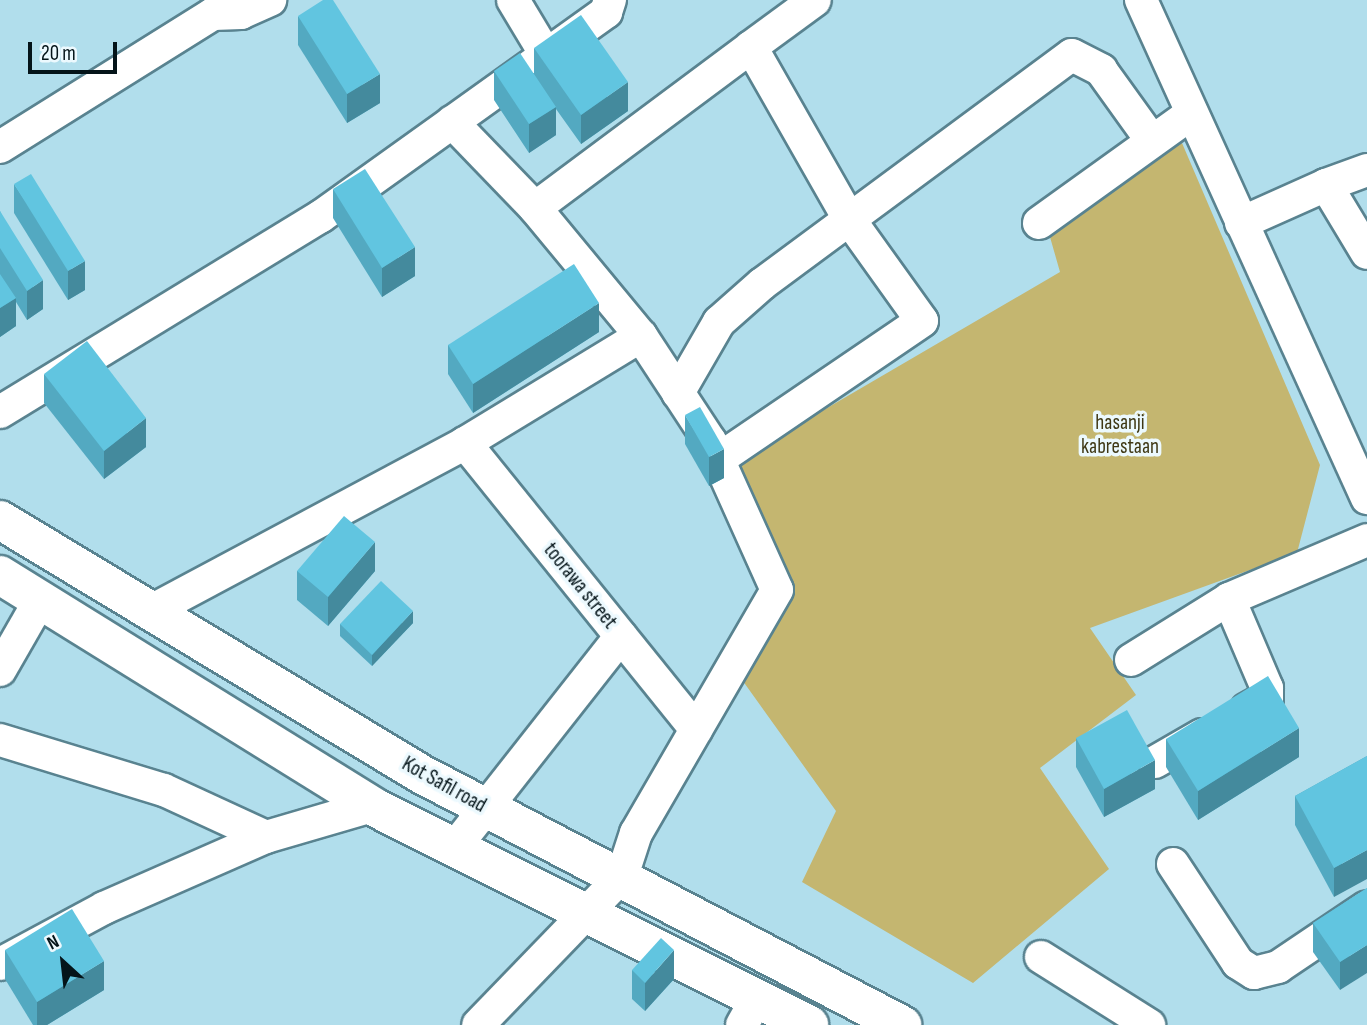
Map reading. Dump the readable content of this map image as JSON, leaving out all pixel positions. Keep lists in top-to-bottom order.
{
  "streets": {
    "main road": ["Kot Safil road"],
    "street": ["toorawa street"]
  },
  "parks": ["hasanji kabrestaan"],
  "scale_bar": "20 m",
  "north": "top left"
}
